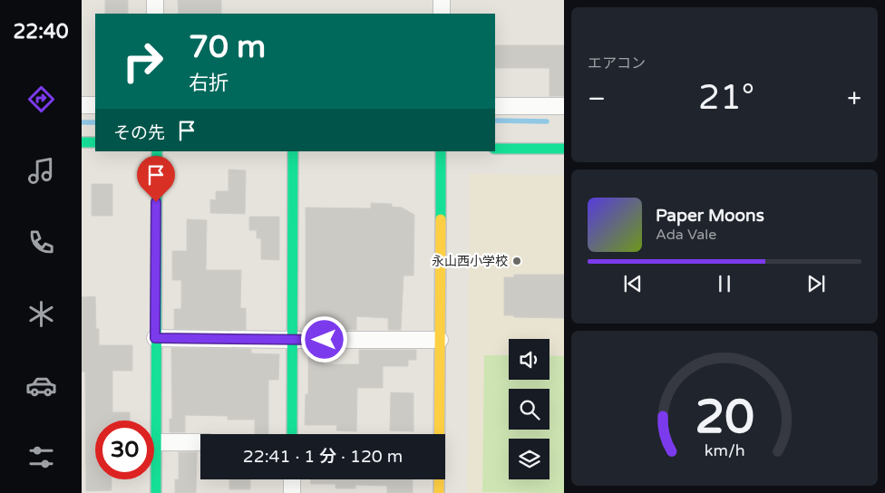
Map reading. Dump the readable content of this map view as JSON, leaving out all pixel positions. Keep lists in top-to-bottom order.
{
  "places": ["永山西小学校"],
  "page": {
    "tabs": "22:40",
    "tile": "エアコン",
    "turn": ["70 m", "右折"],
    "heat": ["−", "21°", "+"],
    "then": "その先",
    "song": ["Paper Moons", "Ada Vale"],
    "limit": "30",
    "trip": "22:41 · 1 分 · 120 m",
    "gauge": ["20", "km/h"]
  }
}
